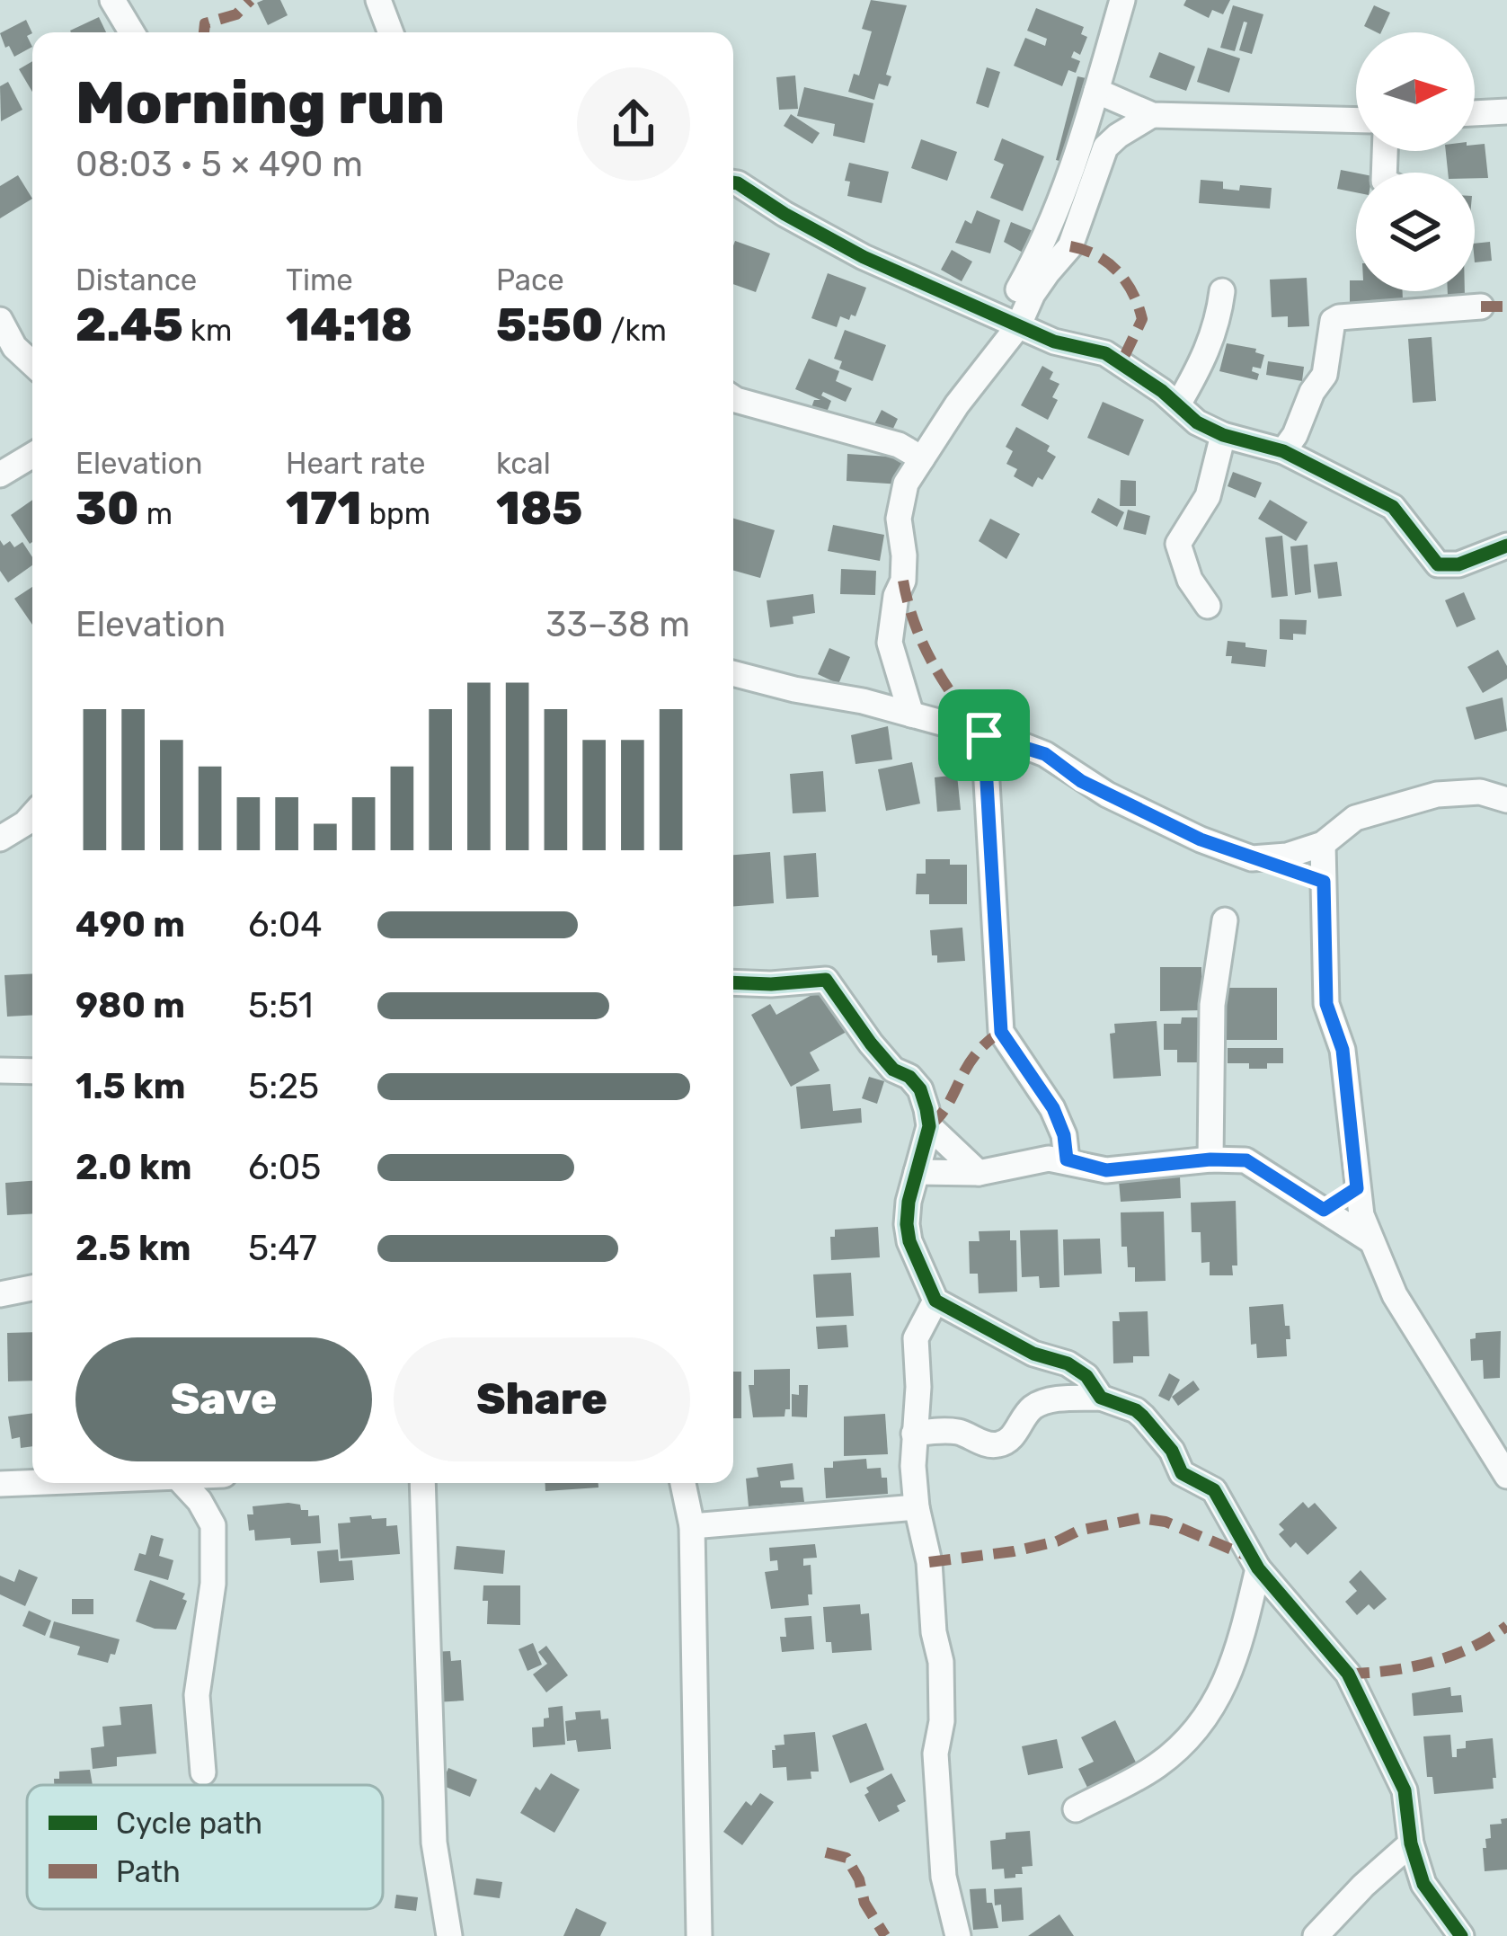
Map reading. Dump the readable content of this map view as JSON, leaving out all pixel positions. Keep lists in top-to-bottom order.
{
  "legend": ["Cycle path", "Path"],
  "north": "right",
  "page": {
    "heading": ["Morning run", "08:03 · 5 × 490 m"],
    "stats": [
      ["Distance", "2.45 km"],
      ["Time", "14:18"],
      ["Pace", "5:50 /km"],
      ["Elevation", "30 m"],
      ["Heart rate", "171 bpm"],
      ["kcal", "185"]
    ],
    "chart": ["Elevation", "33–38 m"],
    "list": [
      {
        "name": "490 m",
        "note": "6:04"
      },
      {
        "name": "980 m",
        "note": "5:51"
      },
      {
        "name": "1.5 km",
        "note": "5:25"
      },
      {
        "name": "2.0 km",
        "note": "6:05"
      },
      {
        "name": "2.5 km",
        "note": "5:47"
      }
    ],
    "buttons": ["Save", "Share"]
  }
}
